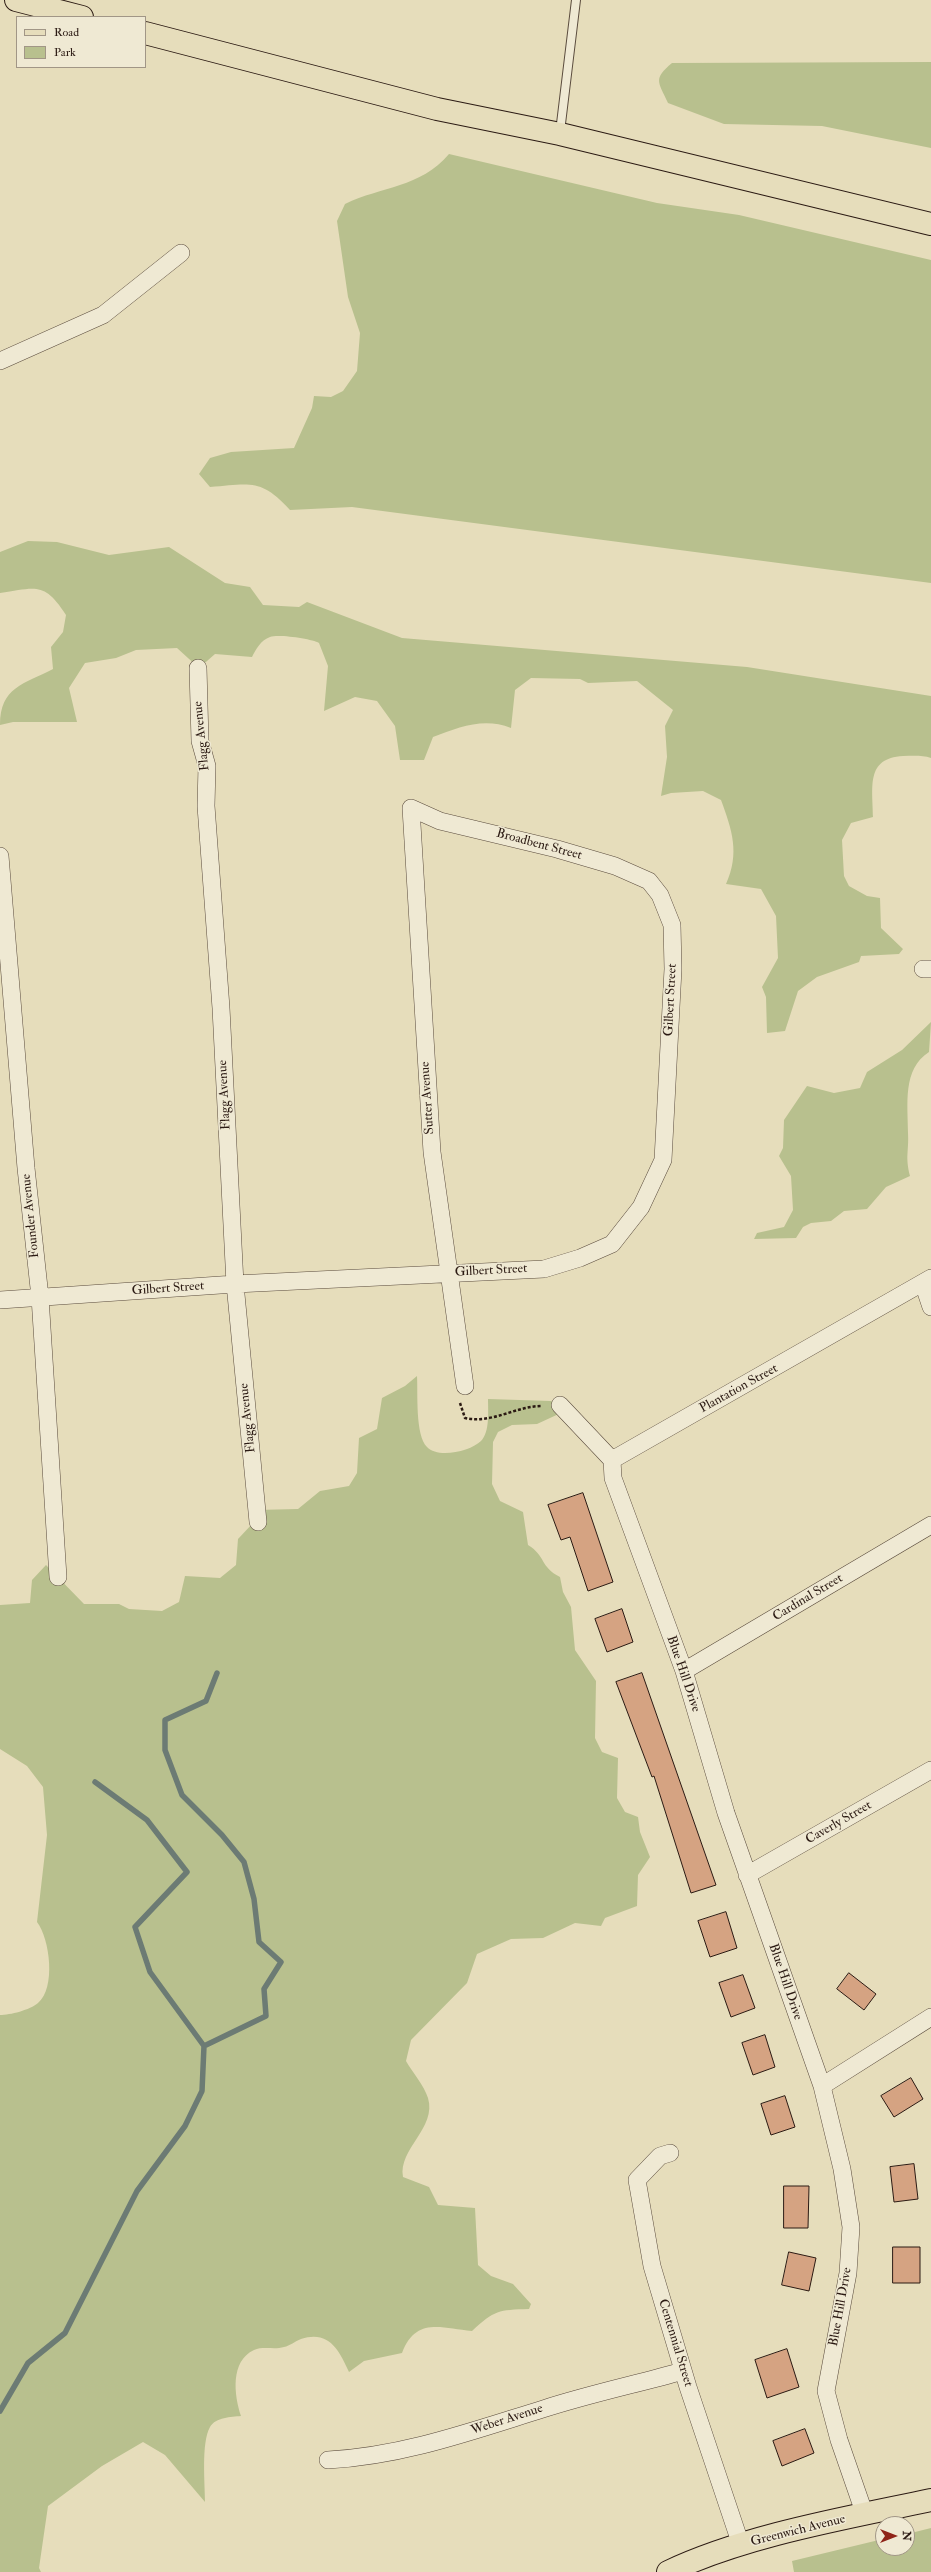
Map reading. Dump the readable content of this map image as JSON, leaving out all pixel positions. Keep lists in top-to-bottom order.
{
  "streets": {
    "main road": ["Greenwich Avenue"],
    "street": [
      "Flagg Avenue",
      "Broadbent Street",
      "Gilbert Street",
      "Sutter Avenue",
      "Founder Avenue",
      "Plantation Street",
      "Cardinal Street",
      "Blue Hill Drive",
      "Caverly Street",
      "Centennial Street",
      "Weber Avenue"
    ]
  },
  "crossings": [
    ["Flagg Avenue", "Gilbert Street"],
    ["Broadbent Street", "Gilbert Street"],
    ["Broadbent Street", "Sutter Avenue"],
    ["Gilbert Street", "Sutter Avenue"],
    ["Gilbert Street", "Founder Avenue"],
    ["Plantation Street", "Blue Hill Drive"],
    ["Cardinal Street", "Blue Hill Drive"],
    ["Blue Hill Drive", "Caverly Street"],
    ["Blue Hill Drive", "Greenwich Avenue"],
    ["Centennial Street", "Weber Avenue"],
    ["Centennial Street", "Greenwich Avenue"]
  ],
  "legend": ["Road", "Park"],
  "north": "right"
}
